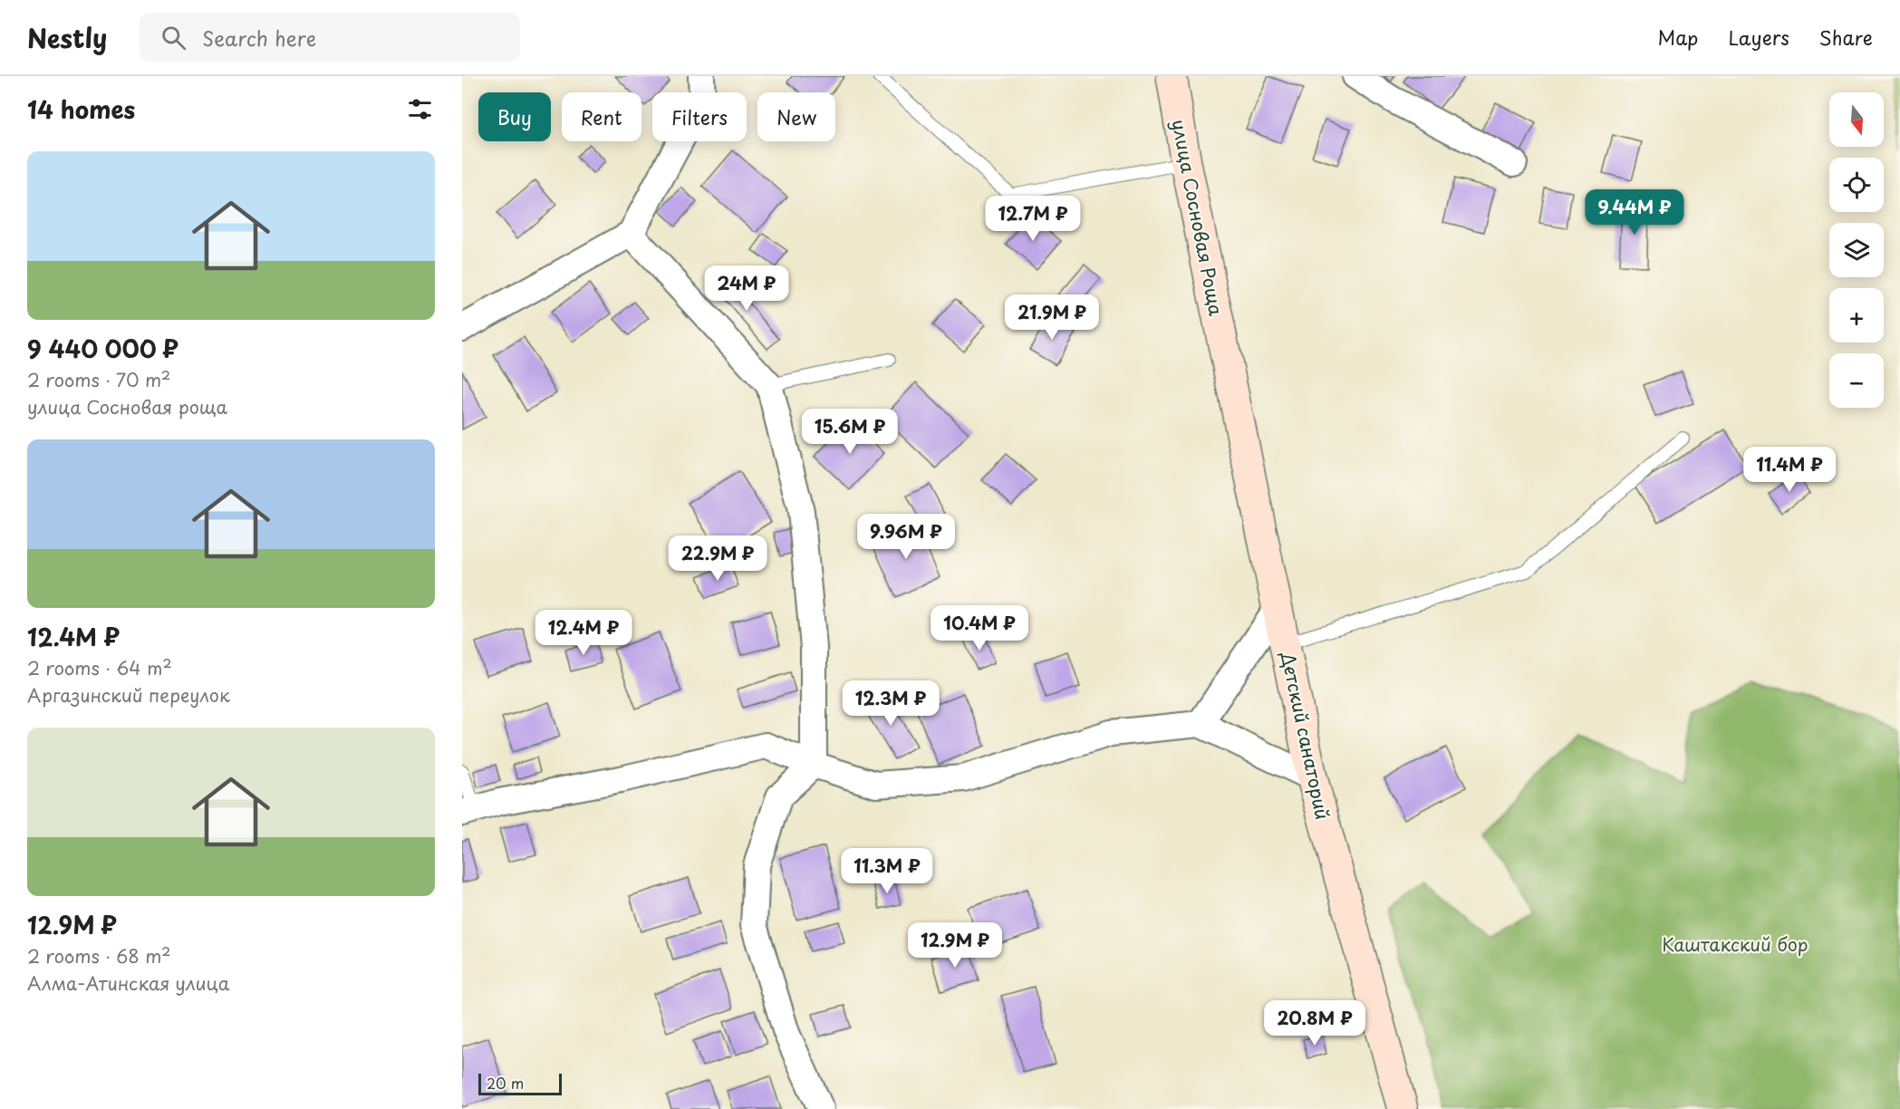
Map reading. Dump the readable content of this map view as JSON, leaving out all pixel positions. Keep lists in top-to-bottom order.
{
  "streets": {
    "main road": ["улица Сосновая Роща", "Детский санаторий"]
  },
  "crossings": [
    ["улица Сосновая Роща", "Детский санаторий"]
  ],
  "parks": ["Каштакский бор"],
  "scale_bar": "20 m",
  "north": "bottom",
  "page": {
    "header": "Nestly",
    "search": "Search here",
    "nav": ["Map", "Layers", "Share"],
    "heading": "14 homes",
    "map_buttons": ["+", "−"],
    "chip": [
      "Buy",
      "Rent",
      "Filters",
      "New"
    ],
    "list": [
      {
        "name": "9 440 000 ₽",
        "note": "2 rooms · 70 m² · улица Сосновая роща"
      },
      {
        "name": "12.4M ₽",
        "note": "2 rooms · 64 m² · Аргазинский переулок"
      },
      {
        "name": "12.9M ₽",
        "note": "2 rooms · 68 m² · Алма-Атинская улица"
      }
    ],
    "price": [
      "9.44M ₽",
      "12.7M ₽",
      "24M ₽",
      "21.9M ₽",
      "15.6M ₽",
      "11.4M ₽",
      "9.96M ₽",
      "22.9M ₽",
      "10.4M ₽",
      "12.4M ₽",
      "12.3M ₽",
      "11.3M ₽",
      "12.9M ₽",
      "20.8M ₽"
    ],
    "scale": "20 m"
  }
}
